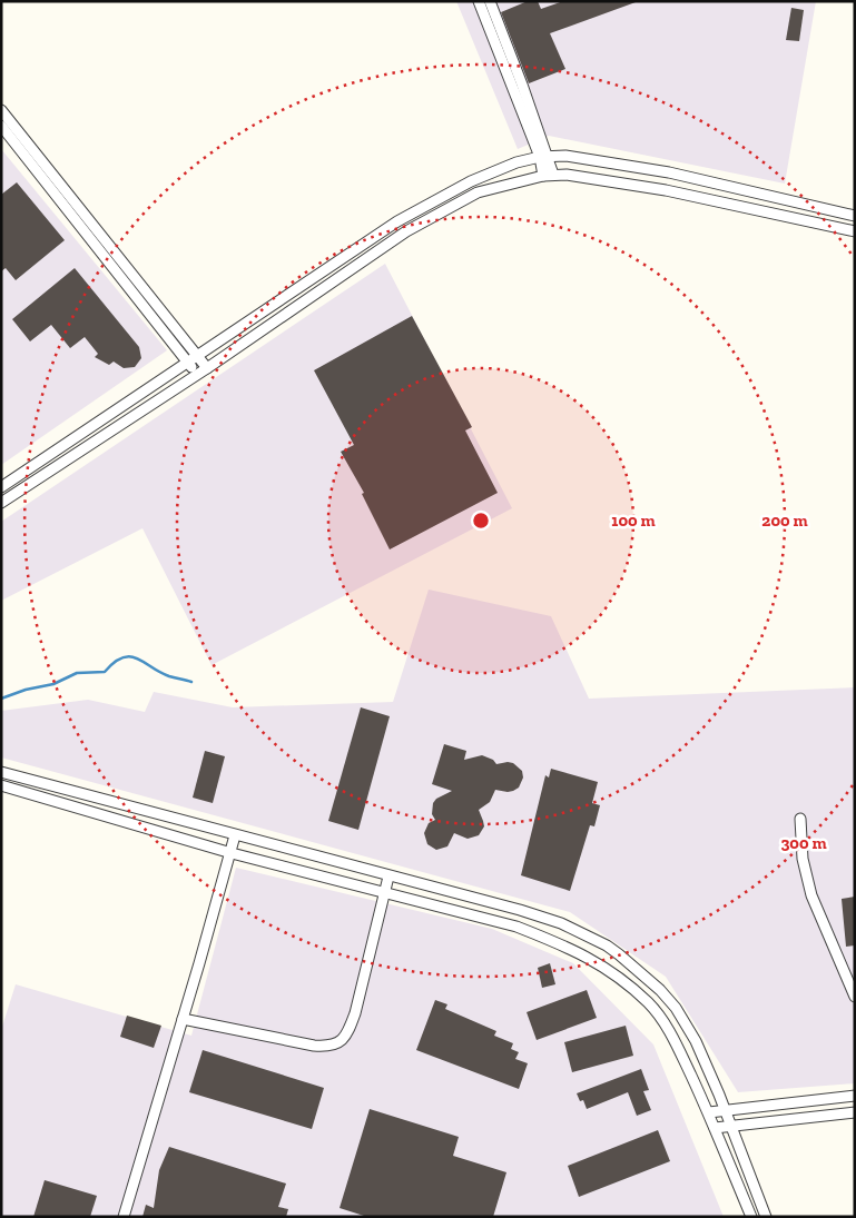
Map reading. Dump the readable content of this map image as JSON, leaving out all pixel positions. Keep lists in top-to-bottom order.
{
  "rings": ["100 m", "200 m", "300 m"]
}
